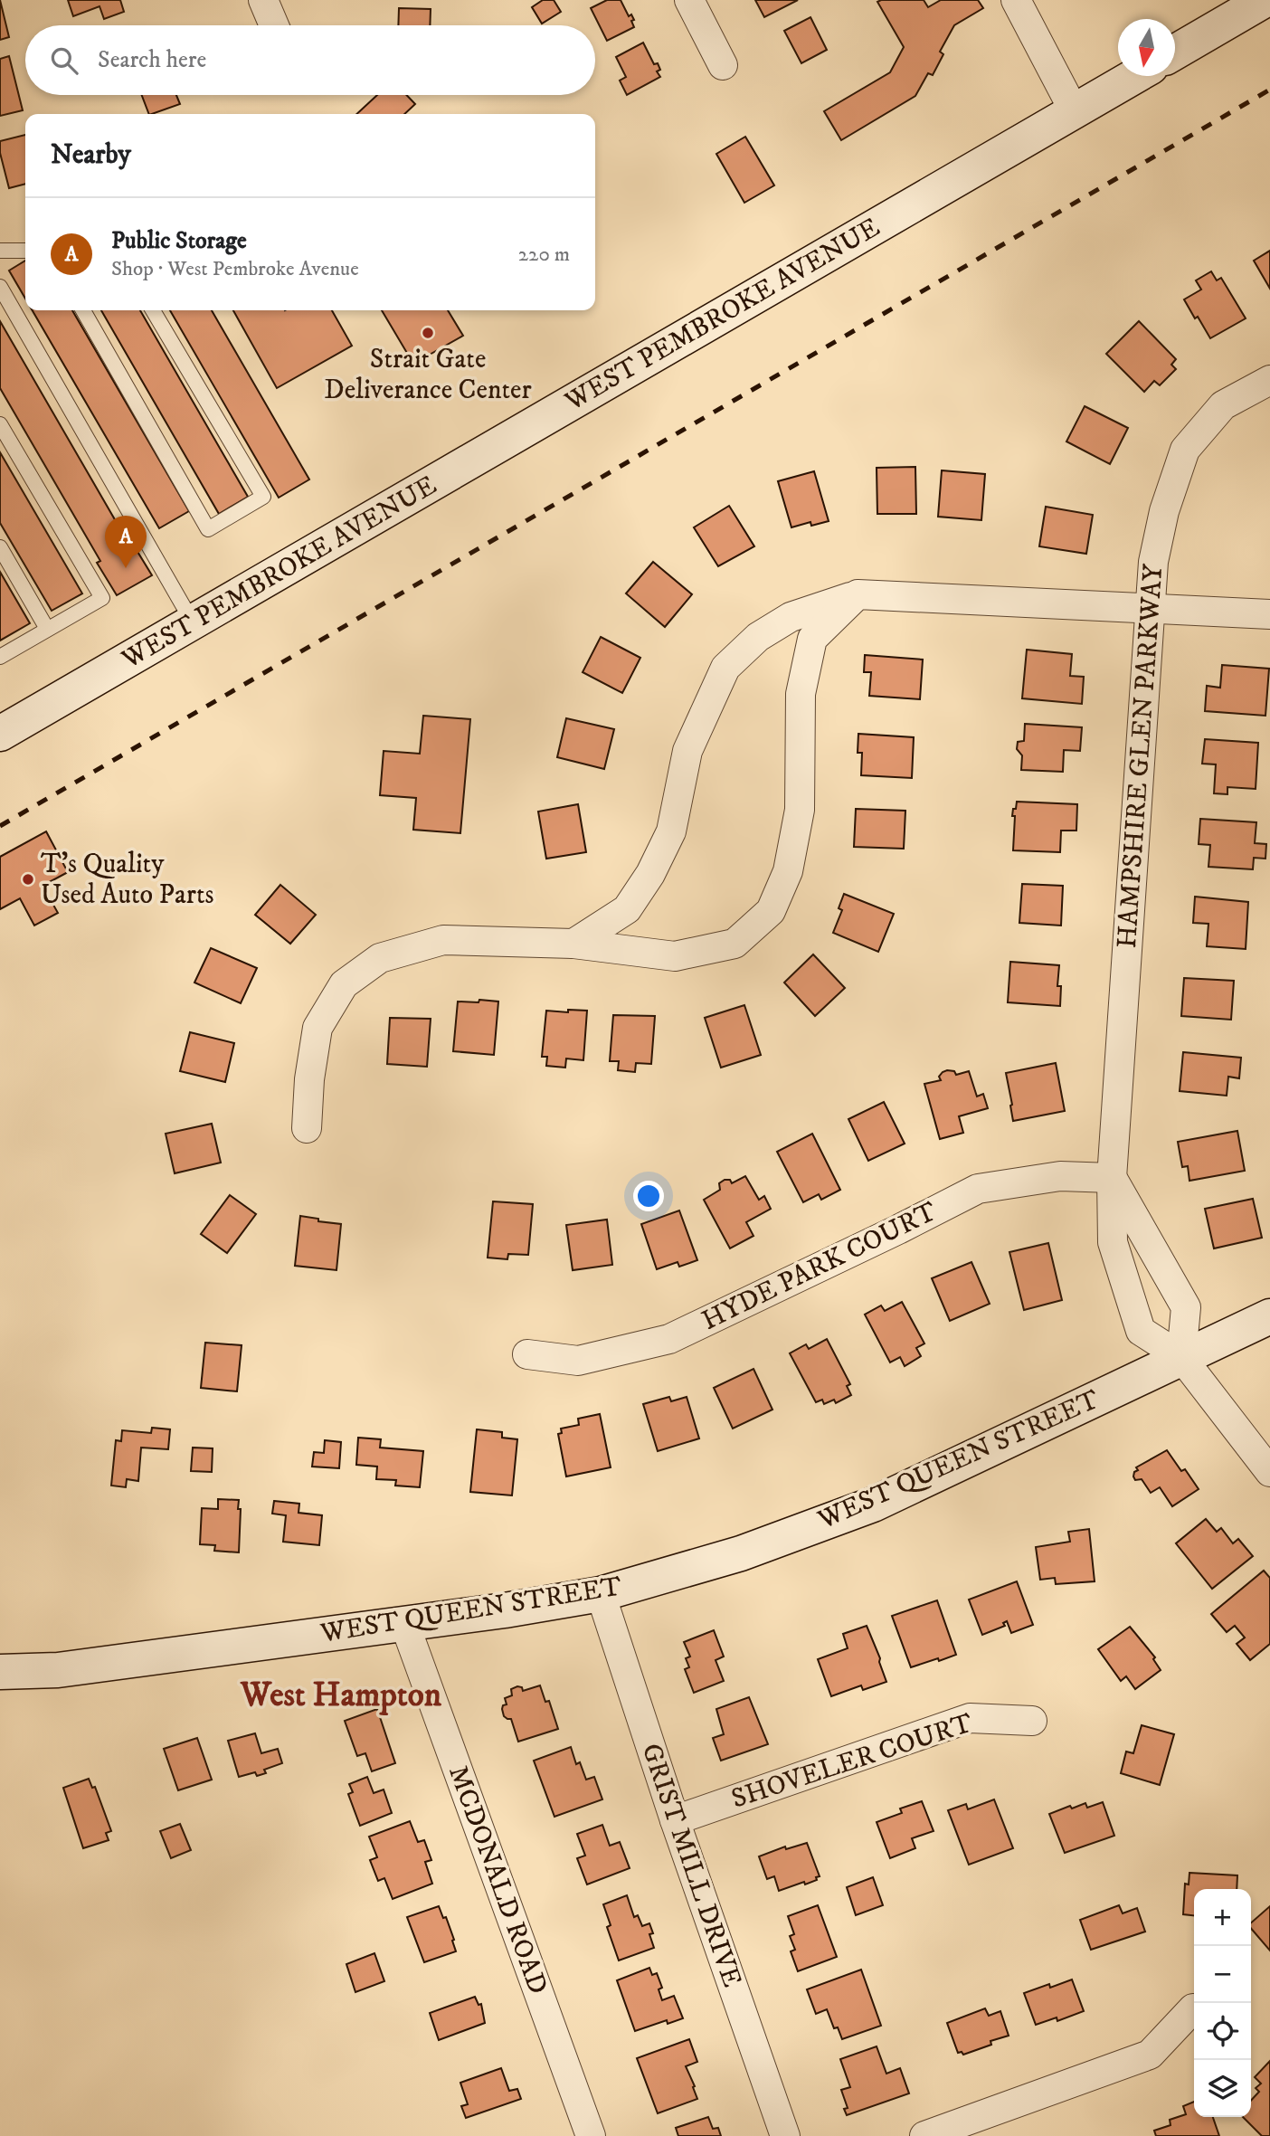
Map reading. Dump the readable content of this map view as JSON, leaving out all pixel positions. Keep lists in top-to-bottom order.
{
  "streets": {
    "main road": ["WEST PEMBROKE AVENUE", "WEST QUEEN STREET"],
    "street": [
      "HAMPSHIRE GLEN PARKWAY",
      "HYDE PARK COURT",
      "SHOVELER COURT",
      "GRIST MILL DRIVE",
      "MCDONALD ROAD"
    ]
  },
  "crossings": [
    ["HAMPSHIRE GLEN PARKWAY", "HYDE PARK COURT"],
    ["HAMPSHIRE GLEN PARKWAY", "WEST QUEEN STREET"],
    ["WEST QUEEN STREET", "GRIST MILL DRIVE"],
    ["WEST QUEEN STREET", "MCDONALD ROAD"],
    ["SHOVELER COURT", "GRIST MILL DRIVE"]
  ],
  "districts": ["West Hampton"],
  "places": ["Strait Gate Deliverance Center", "T's Quality Used Auto Parts"],
  "north": "bottom",
  "page": {
    "search": "Search here",
    "heading": "Nearby",
    "list": [
      {
        "mark": "A",
        "name": "Public Storage",
        "note": "Shop · West Pembroke Avenue",
        "value": "220 m"
      }
    ],
    "pins": "A",
    "map_buttons": ["+", "−"]
  }
}
